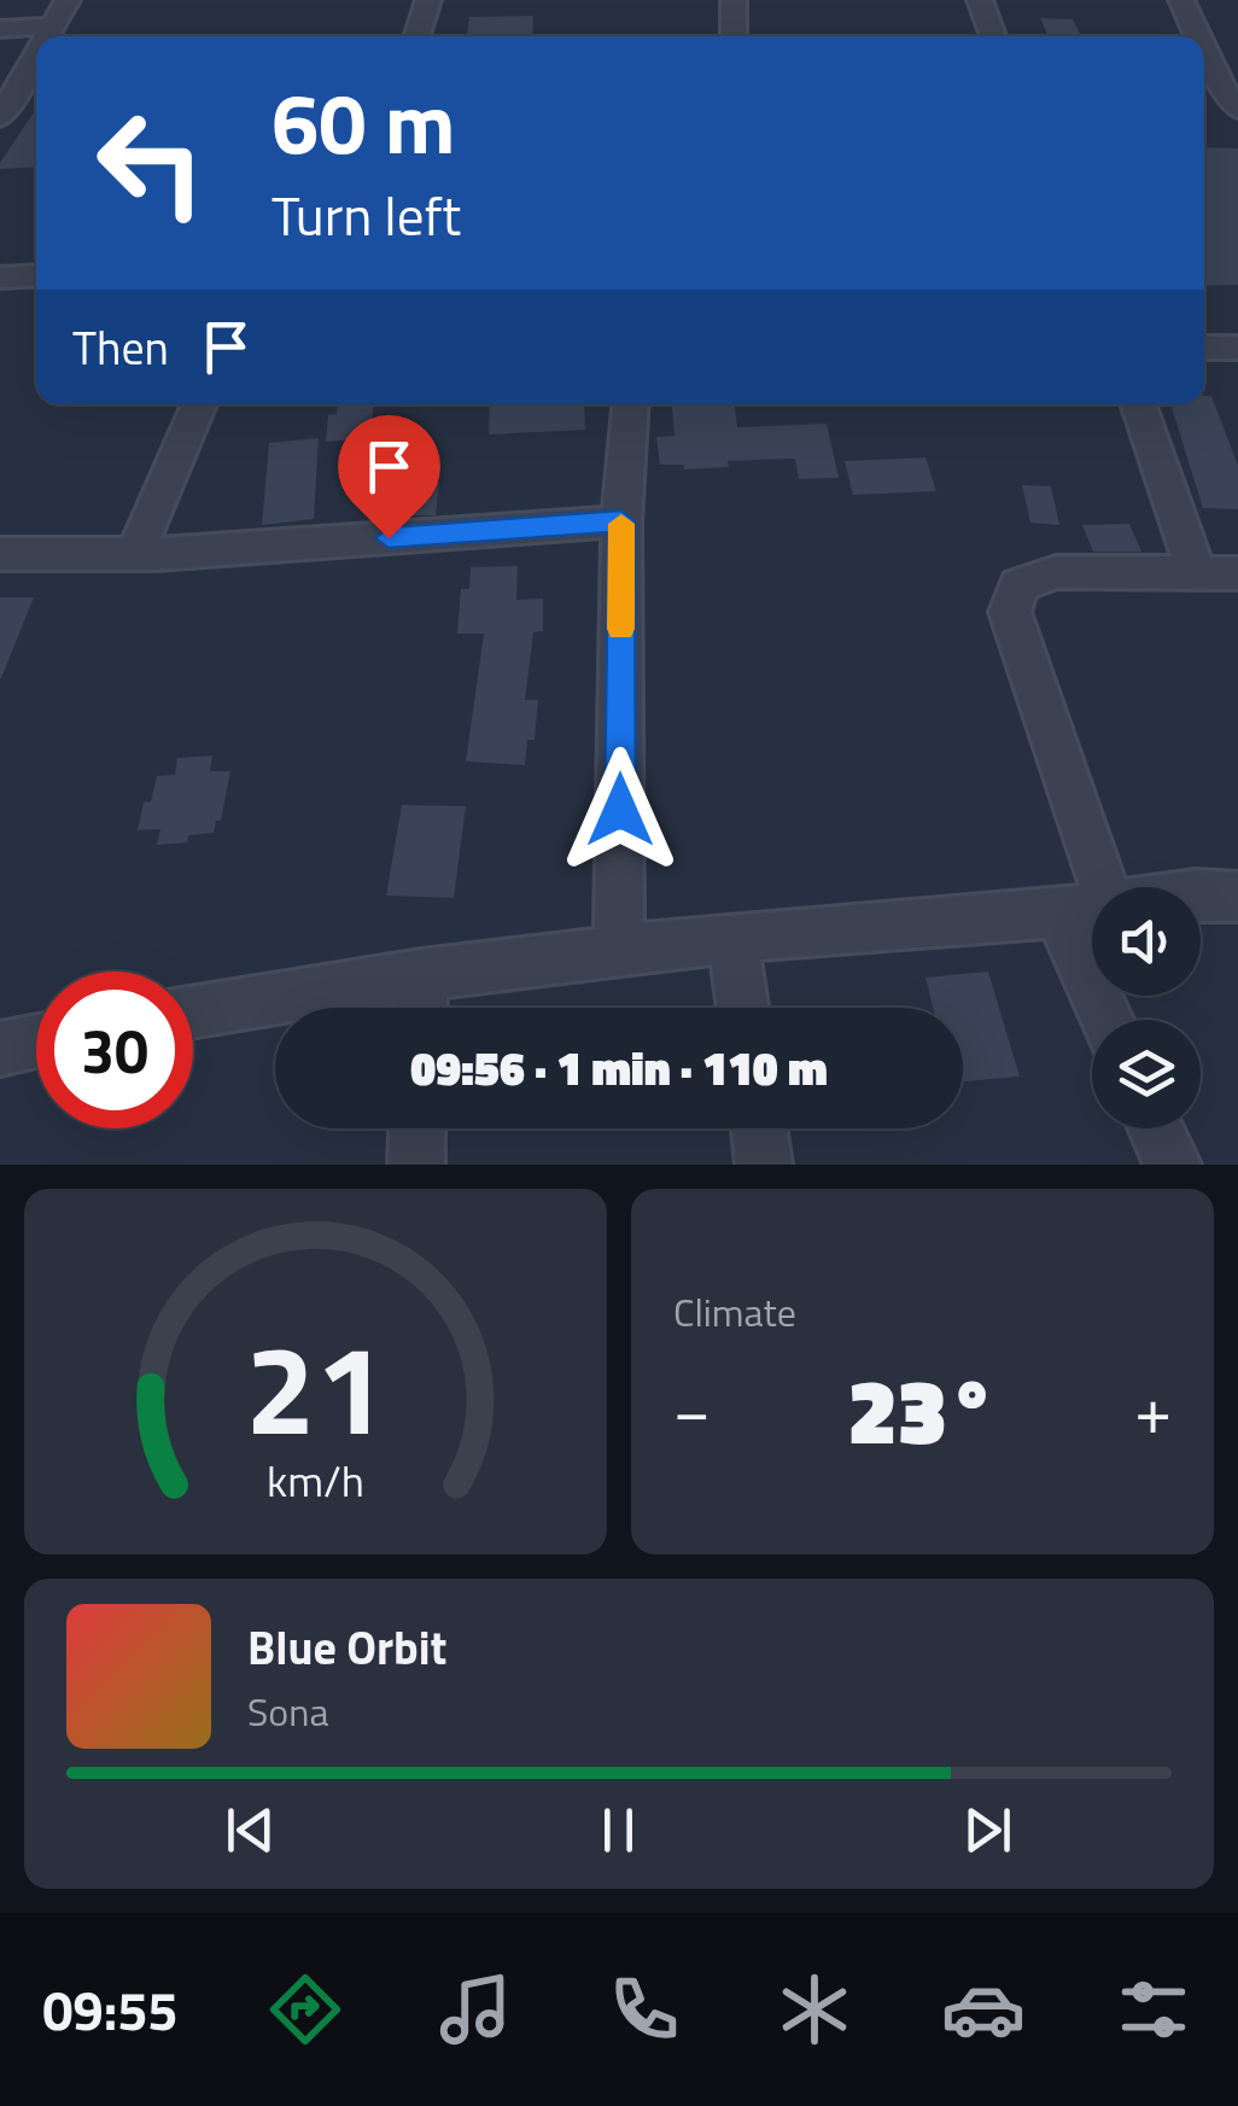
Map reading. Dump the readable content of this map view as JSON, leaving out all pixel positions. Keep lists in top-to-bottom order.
{
  "page": {
    "turn": ["60 m", "Turn left"],
    "then": "Then",
    "limit": "30",
    "trip": "09:56 · 1 min · 110 m",
    "tile": "Climate",
    "heat": ["−", "23°", "+"],
    "song": ["Blue Orbit", "Sona"],
    "tabs": "09:55",
    "gauge": ["21", "km/h"]
  }
}
